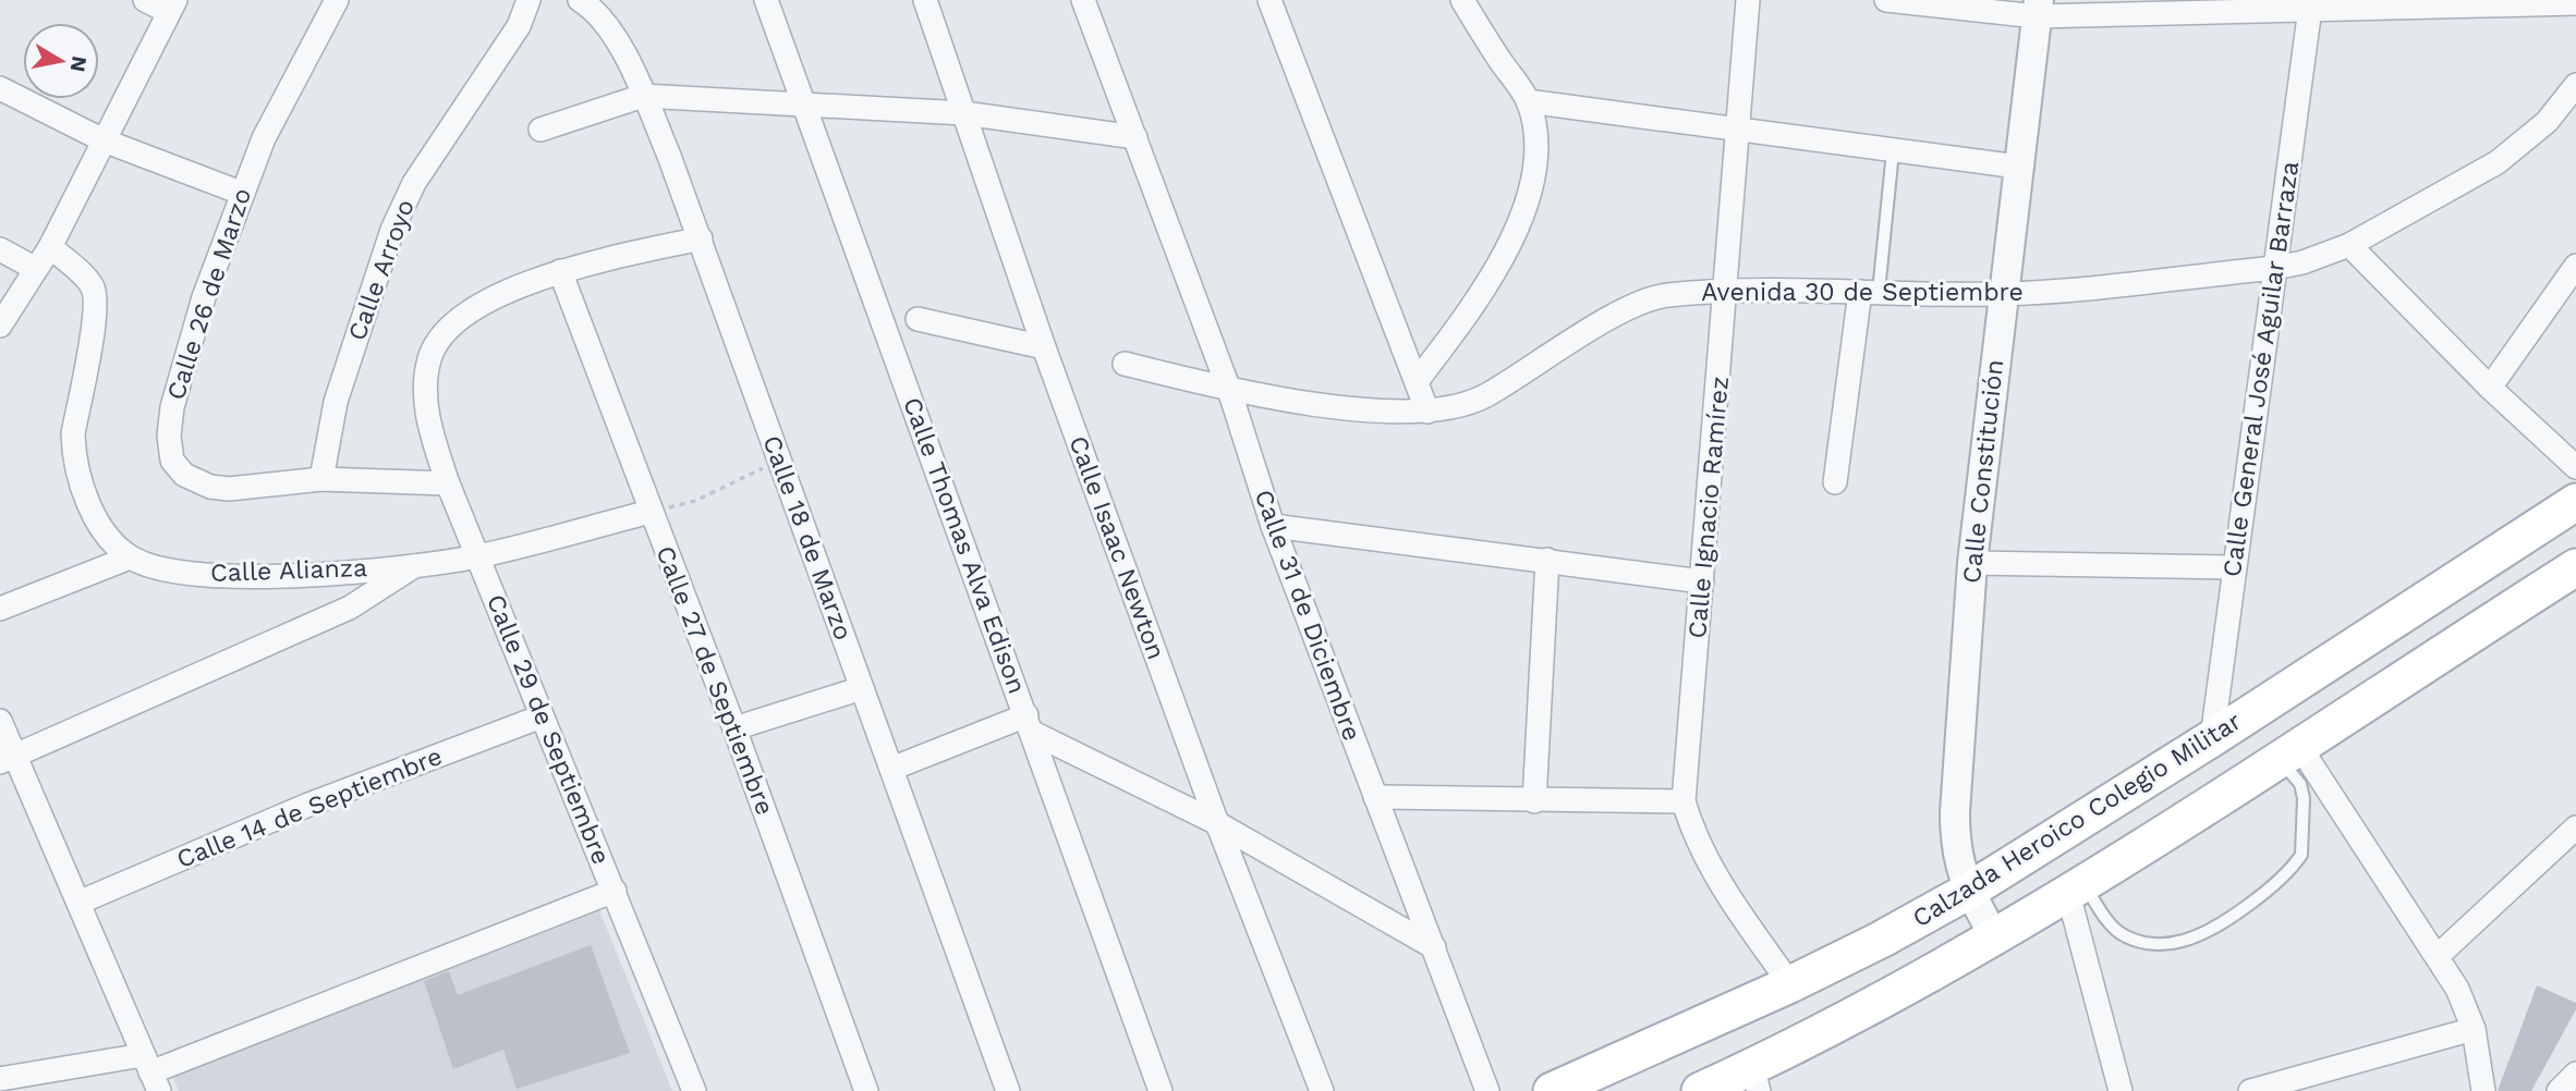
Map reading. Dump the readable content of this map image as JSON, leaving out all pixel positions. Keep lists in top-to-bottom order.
{
  "streets": {
    "main road": ["Calzada Heroico Colegio Militar"],
    "street": [
      "Calle Arroyo",
      "Avenida 30 de Septiembre",
      "Calle 26 de Marzo",
      "Calle General José Aguilar Barraza",
      "Calle Constitución",
      "Calle Ignacio Ramírez",
      "Calle 18 de Marzo",
      "Calle Thomas Alva Edison",
      "Calle Isaac Newton",
      "Calle Alianza",
      "Calle 31 de Diciembre",
      "Calle 27 de Septiembre",
      "Calle 29 de Septiembre",
      "Calle 14 de Septiembre"
    ]
  },
  "crossings": [
    ["Calle Arroyo", "Calle 26 de Marzo"],
    ["Avenida 30 de Septiembre", "Calle General José Aguilar Barraza"],
    ["Avenida 30 de Septiembre", "Calle Constitución"],
    ["Avenida 30 de Septiembre", "Calle Ignacio Ramírez"],
    ["Avenida 30 de Septiembre", "Calle 31 de Diciembre"],
    ["Calle 26 de Marzo", "Calle 29 de Septiembre"],
    ["Calle General José Aguilar Barraza", "Calzada Heroico Colegio Militar"],
    ["Calle Constitución", "Calzada Heroico Colegio Militar"],
    ["Calle Ignacio Ramírez", "Calzada Heroico Colegio Militar"],
    ["Calle Alianza", "Calle 27 de Septiembre"],
    ["Calle Alianza", "Calle 29 de Septiembre"],
    ["Calle 27 de Septiembre", "Calle 29 de Septiembre"],
    ["Calle 29 de Septiembre", "Calle 14 de Septiembre"]
  ],
  "north": "right"
}
